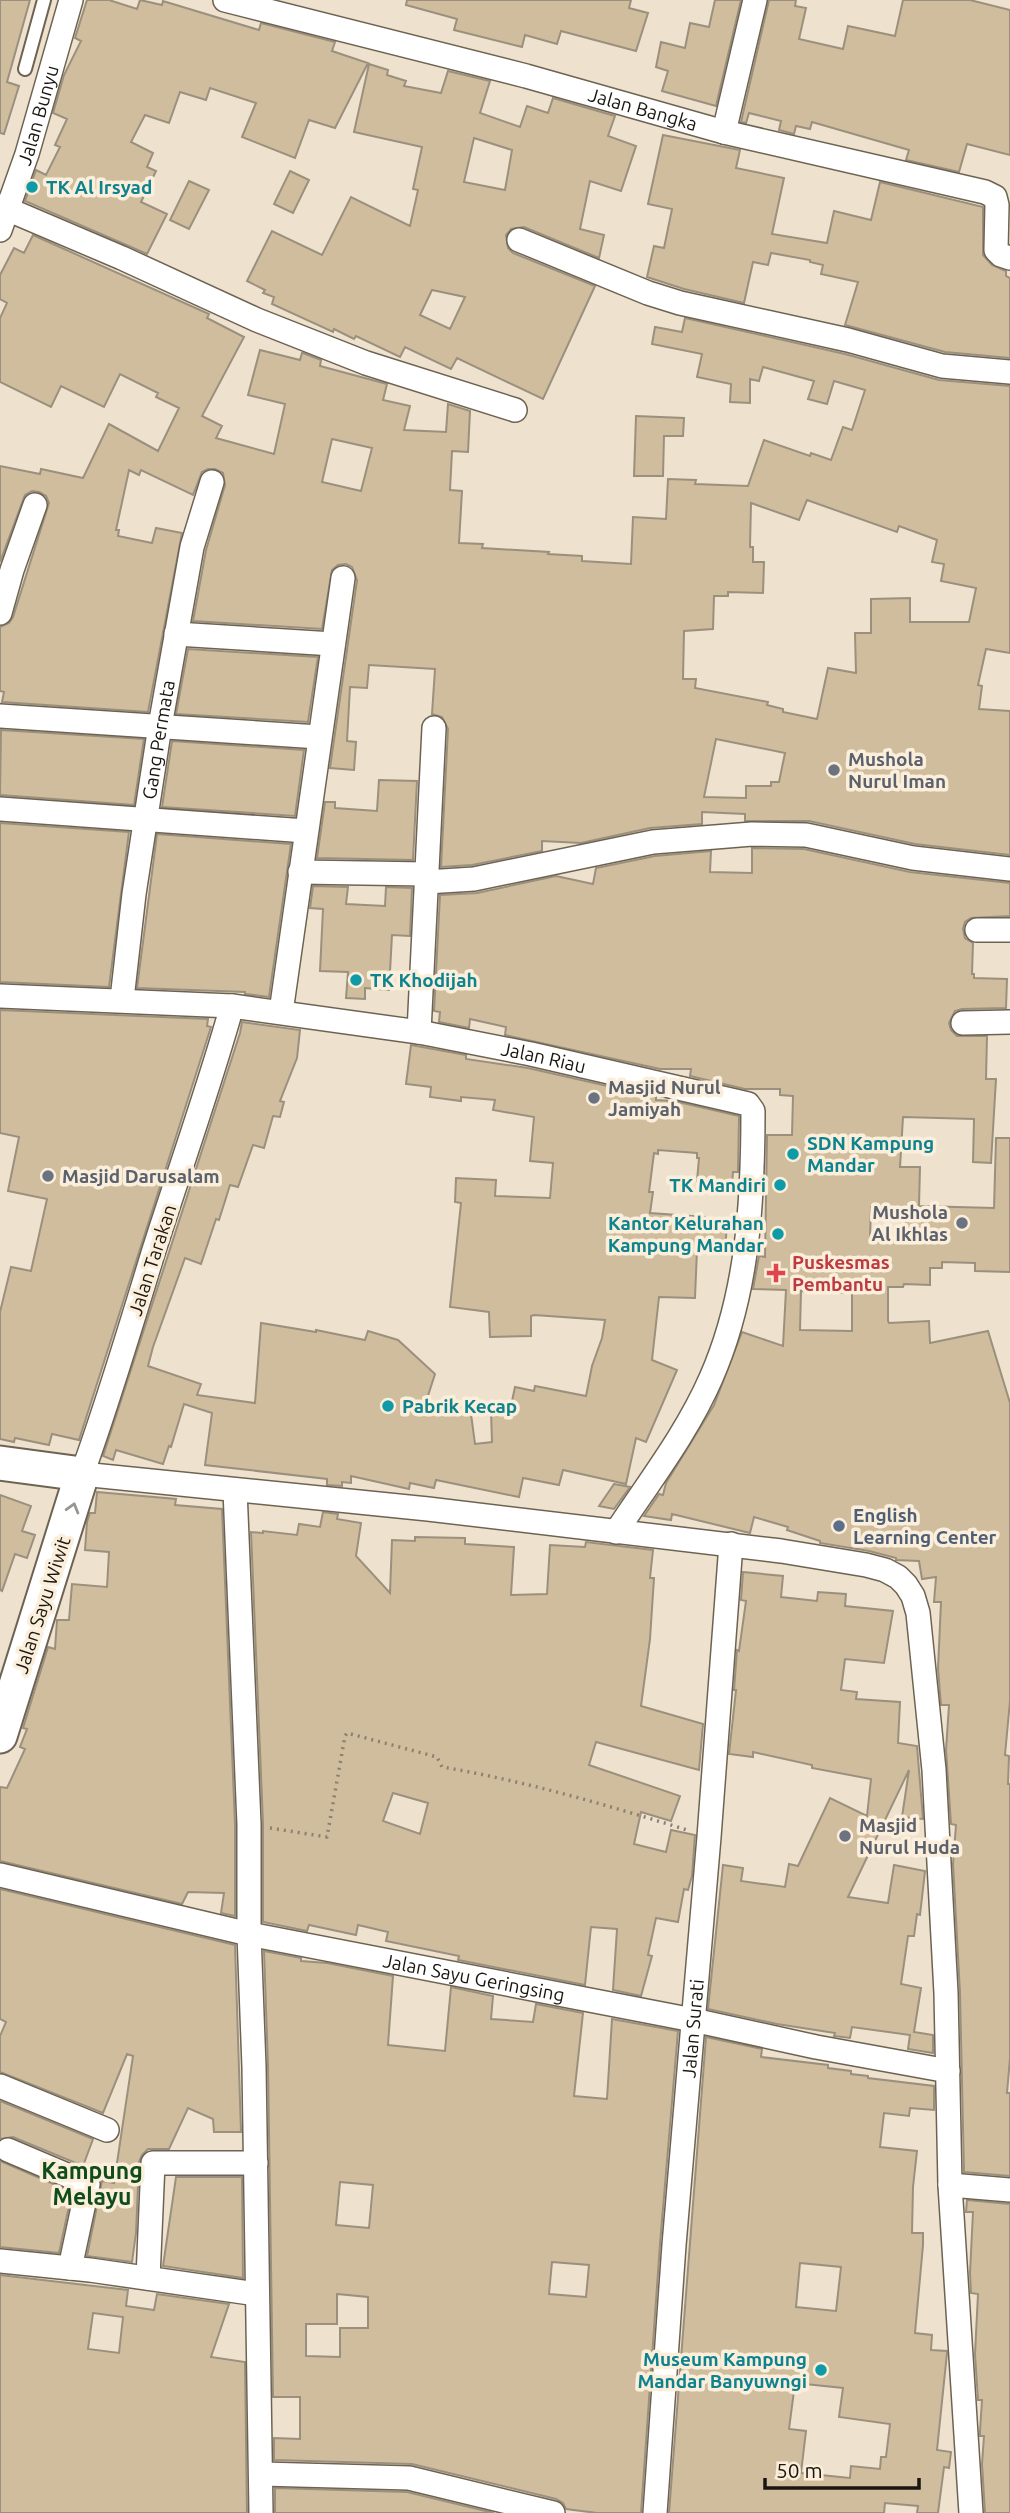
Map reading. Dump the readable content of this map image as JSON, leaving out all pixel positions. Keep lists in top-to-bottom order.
{
  "streets": {
    "main road": ["Jalan Sayu Wiwit"],
    "street": [
      "Jalan Bangka",
      "Jalan Bunyu",
      "Gang Permata",
      "Jalan Riau",
      "Jalan Tarakan",
      "Jalan Sayu Geringsing",
      "Jalan Surati"
    ]
  },
  "crossings": [
    ["Gang Permata", "Jalan Riau"],
    ["Jalan Riau", "Jalan Tarakan"],
    ["Jalan Tarakan", "Jalan Sayu Wiwit"],
    ["Jalan Sayu Geringsing", "Jalan Surati"]
  ],
  "one_way": ["Jalan Sayu Wiwit"],
  "districts": ["Kampung Melayu"],
  "places": {
    "other": [
      "TK Al Irsyad",
      "Mushola Nurul Iman",
      "TK Khodijah",
      "Masjid Nurul Jamiyah",
      "SDN Kampung Mandar",
      "Masjid Darusalam",
      "TK Mandiri",
      "Mushola Al Ikhlas",
      "Kantor Kelurahan Kampung Mandar",
      "Pabrik Kecap",
      "English Learning Center",
      "Masjid Nurul Huda",
      "Museum Kampung Mandar Banyuwngi"
    ],
    "health": ["Puskesmas Pembantu"]
  },
  "scale_bar": "50 m"
}
